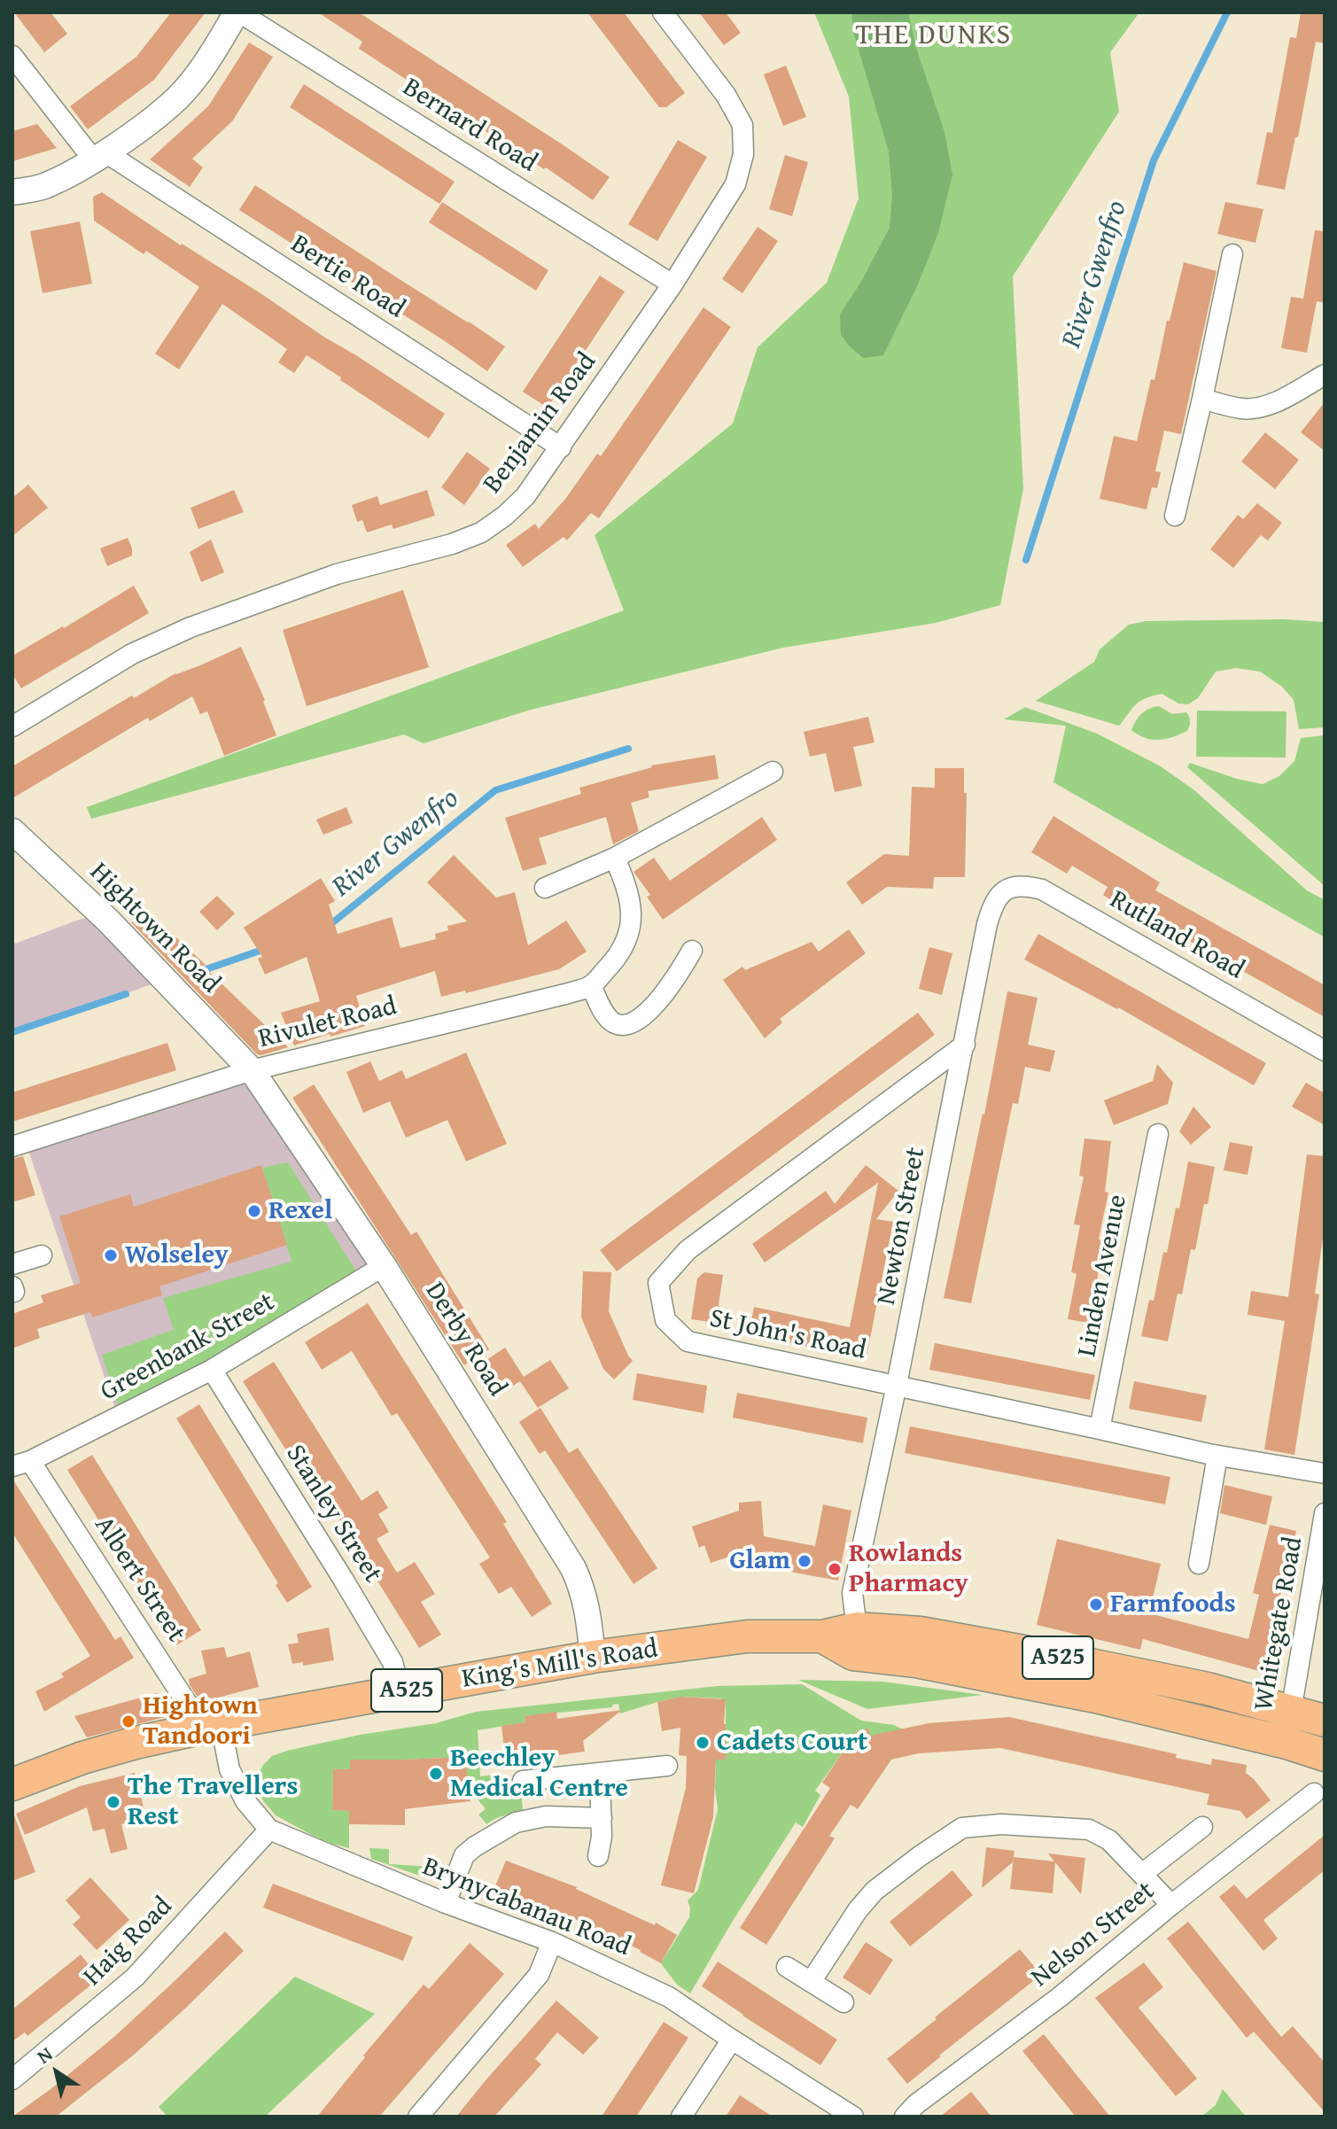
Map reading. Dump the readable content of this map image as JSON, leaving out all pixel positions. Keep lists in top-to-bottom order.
{
  "streets": {
    "main road": ["A525", "King's Mill's Road"],
    "street": [
      "Bernard Road",
      "Bertie Road",
      "Benjamin Road",
      "Hightown Road",
      "Rutland Road",
      "Rivulet Road",
      "Newton Street",
      "Linden Avenue",
      "St John's Road",
      "Derby Road",
      "Greenbank Street",
      "Stanley Street",
      "Albert Street",
      "Whitegate Road",
      "Brynycabanau Road",
      "Nelson Street",
      "Haig Road"
    ]
  },
  "crossings": [
    ["Bernard Road", "Benjamin Road"],
    ["Bertie Road", "Benjamin Road"],
    ["Hightown Road", "Rivulet Road"],
    ["Hightown Road", "Derby Road"],
    ["Rutland Road", "Newton Street"],
    ["Rivulet Road", "Derby Road"],
    ["Newton Street", "St John's Road"],
    ["Newton Street", "King's Mill's Road"],
    ["Linden Avenue", "St John's Road"],
    ["Derby Road", "Greenbank Street"],
    ["Derby Road", "King's Mill's Road"],
    ["Greenbank Street", "Stanley Street"],
    ["Greenbank Street", "Albert Street"],
    ["Stanley Street", "King's Mill's Road"],
    ["Albert Street", "King's Mill's Road"],
    ["Albert Street", "Brynycabanau Road"],
    ["Whitegate Road", "King's Mill's Road"],
    ["King's Mill's Road", "Brynycabanau Road"],
    ["Brynycabanau Road", "Haig Road"]
  ],
  "districts": ["THE DUNKS"],
  "water": ["River Gwenfro"],
  "places": [
    "Rexel",
    "Wolseley",
    "Glam",
    "Rowlands Pharmacy",
    "Farmfoods",
    "Hightown Tandoori",
    "Cadets Court",
    "Beechley Medical Centre",
    "The Travellers Rest"
  ],
  "north": "top left"
}
